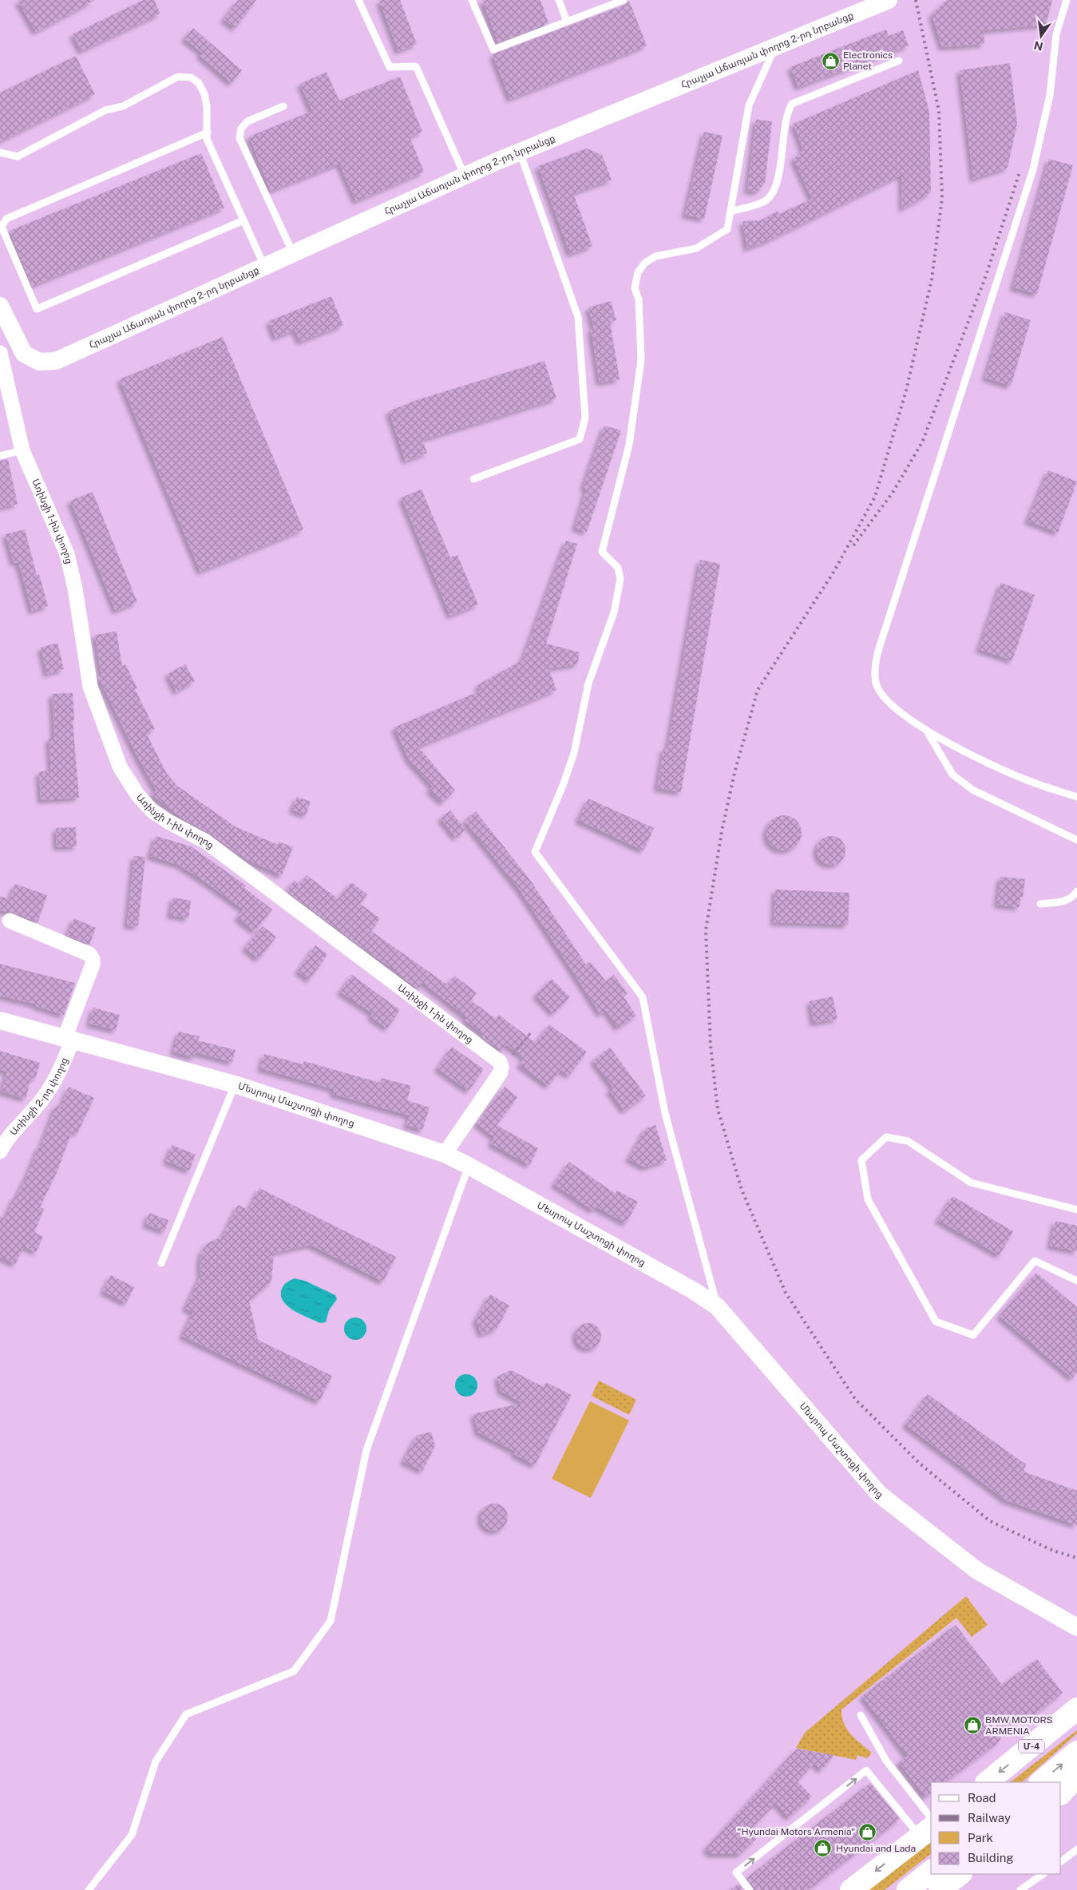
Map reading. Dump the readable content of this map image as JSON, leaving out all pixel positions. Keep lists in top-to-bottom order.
{
  "streets": {
    "highway": ["Մ-4"],
    "street": [
      "Հրաչյա Աճառյան փողոց 2-րդ նրբանցք",
      "Առինջի 1-ին փողոց",
      "Առինջի 2-րդ փողոց",
      "Մեսրոպ Մաշտոցի փողոց"
    ]
  },
  "crossings": [
    ["Առինջի 2-րդ փողոց", "Մեսրոպ Մաշտոցի փողոց"]
  ],
  "places": {
    "shop": [
      "Electronics Planet",
      "BMW MOTORS ARMENIA",
      "\"Hyundai Motors Armenia\"",
      "Hyundai and Lada"
    ]
  },
  "legend": [
    "Road",
    "Railway",
    "Park",
    "Building"
  ],
  "north": "bottom"
}
